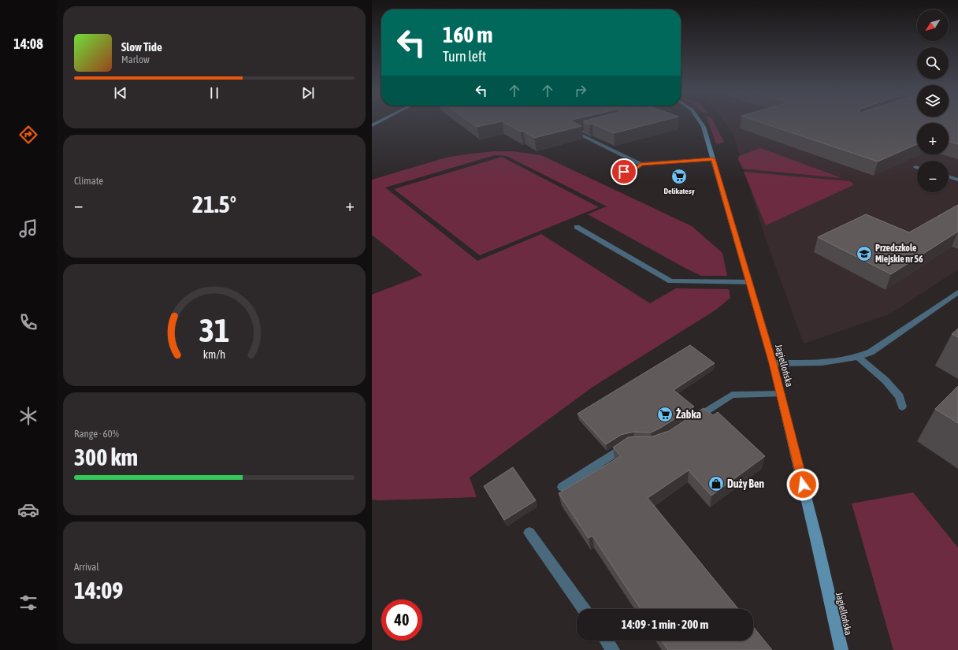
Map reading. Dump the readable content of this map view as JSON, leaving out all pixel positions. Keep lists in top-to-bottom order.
{
  "streets": {
    "street": ["Jagiellońska"]
  },
  "places": {
    "supermarket": ["Delikatesy", "Żabka"],
    "school or university": ["Przedszkole Miejskie nr 56"],
    "shop": ["Duży Ben"]
  },
  "north": "bottom left",
  "page": {
    "tabs": "14:08",
    "map_buttons": ["+", "−"],
    "turn": ["160 m", "Turn left"],
    "song": ["Slow Tide", "Marlow"],
    "tile": [
      "Climate",
      ["Range · 60%", "300 km"],
      ["Arrival", "14:09"]
    ],
    "heat": ["−", "21.5°", "+"],
    "limit": "40",
    "trip": "14:09 · 1 min · 200 m",
    "gauge": ["31", "km/h"]
  }
}
